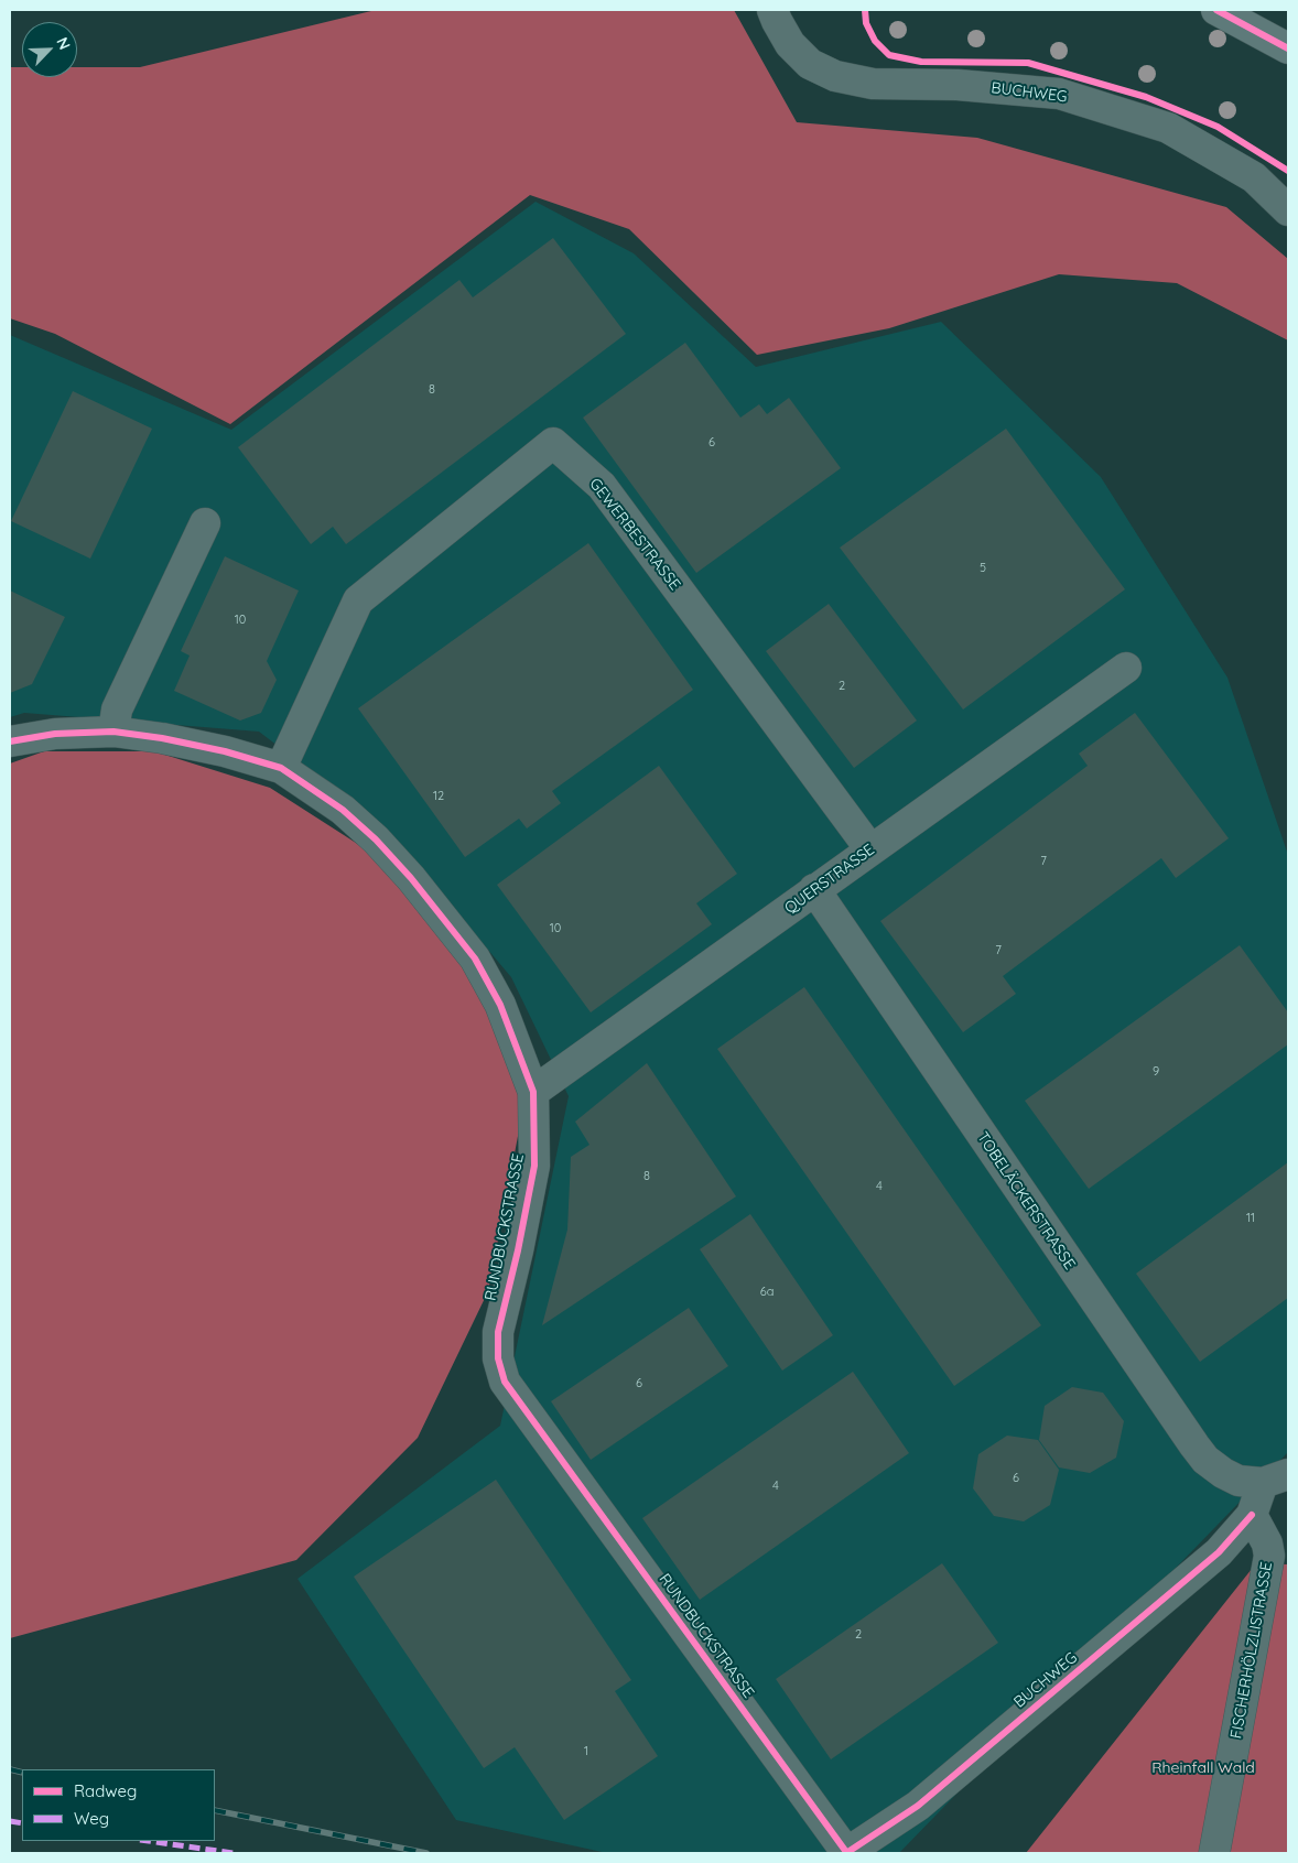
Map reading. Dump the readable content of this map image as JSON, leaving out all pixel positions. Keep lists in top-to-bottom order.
{
  "streets": {
    "street": [
      "BUCHWEG",
      "GEWERBESTRASSE",
      "QUERSTRASSE",
      "TOBELÄCKERSTRASSE",
      "RUNDBUCKSTRASSE",
      "FISCHERHÖLZLISTRASSE"
    ]
  },
  "crossings": [
    ["BUCHWEG", "TOBELÄCKERSTRASSE"],
    ["BUCHWEG", "RUNDBUCKSTRASSE"],
    ["BUCHWEG", "FISCHERHÖLZLISTRASSE"],
    ["GEWERBESTRASSE", "QUERSTRASSE"],
    ["GEWERBESTRASSE", "RUNDBUCKSTRASSE"],
    ["QUERSTRASSE", "TOBELÄCKERSTRASSE"],
    ["QUERSTRASSE", "RUNDBUCKSTRASSE"]
  ],
  "parks": ["Rheinfall Wald"],
  "house_numbers": [
    "8",
    "6",
    "5",
    "10",
    "2",
    "12",
    "7",
    "10",
    "7",
    "9",
    "8",
    "4",
    "11",
    "6a",
    "6",
    "6",
    "4",
    "2",
    "1"
  ],
  "legend": ["Radweg", "Weg"],
  "north": "top right"
}
